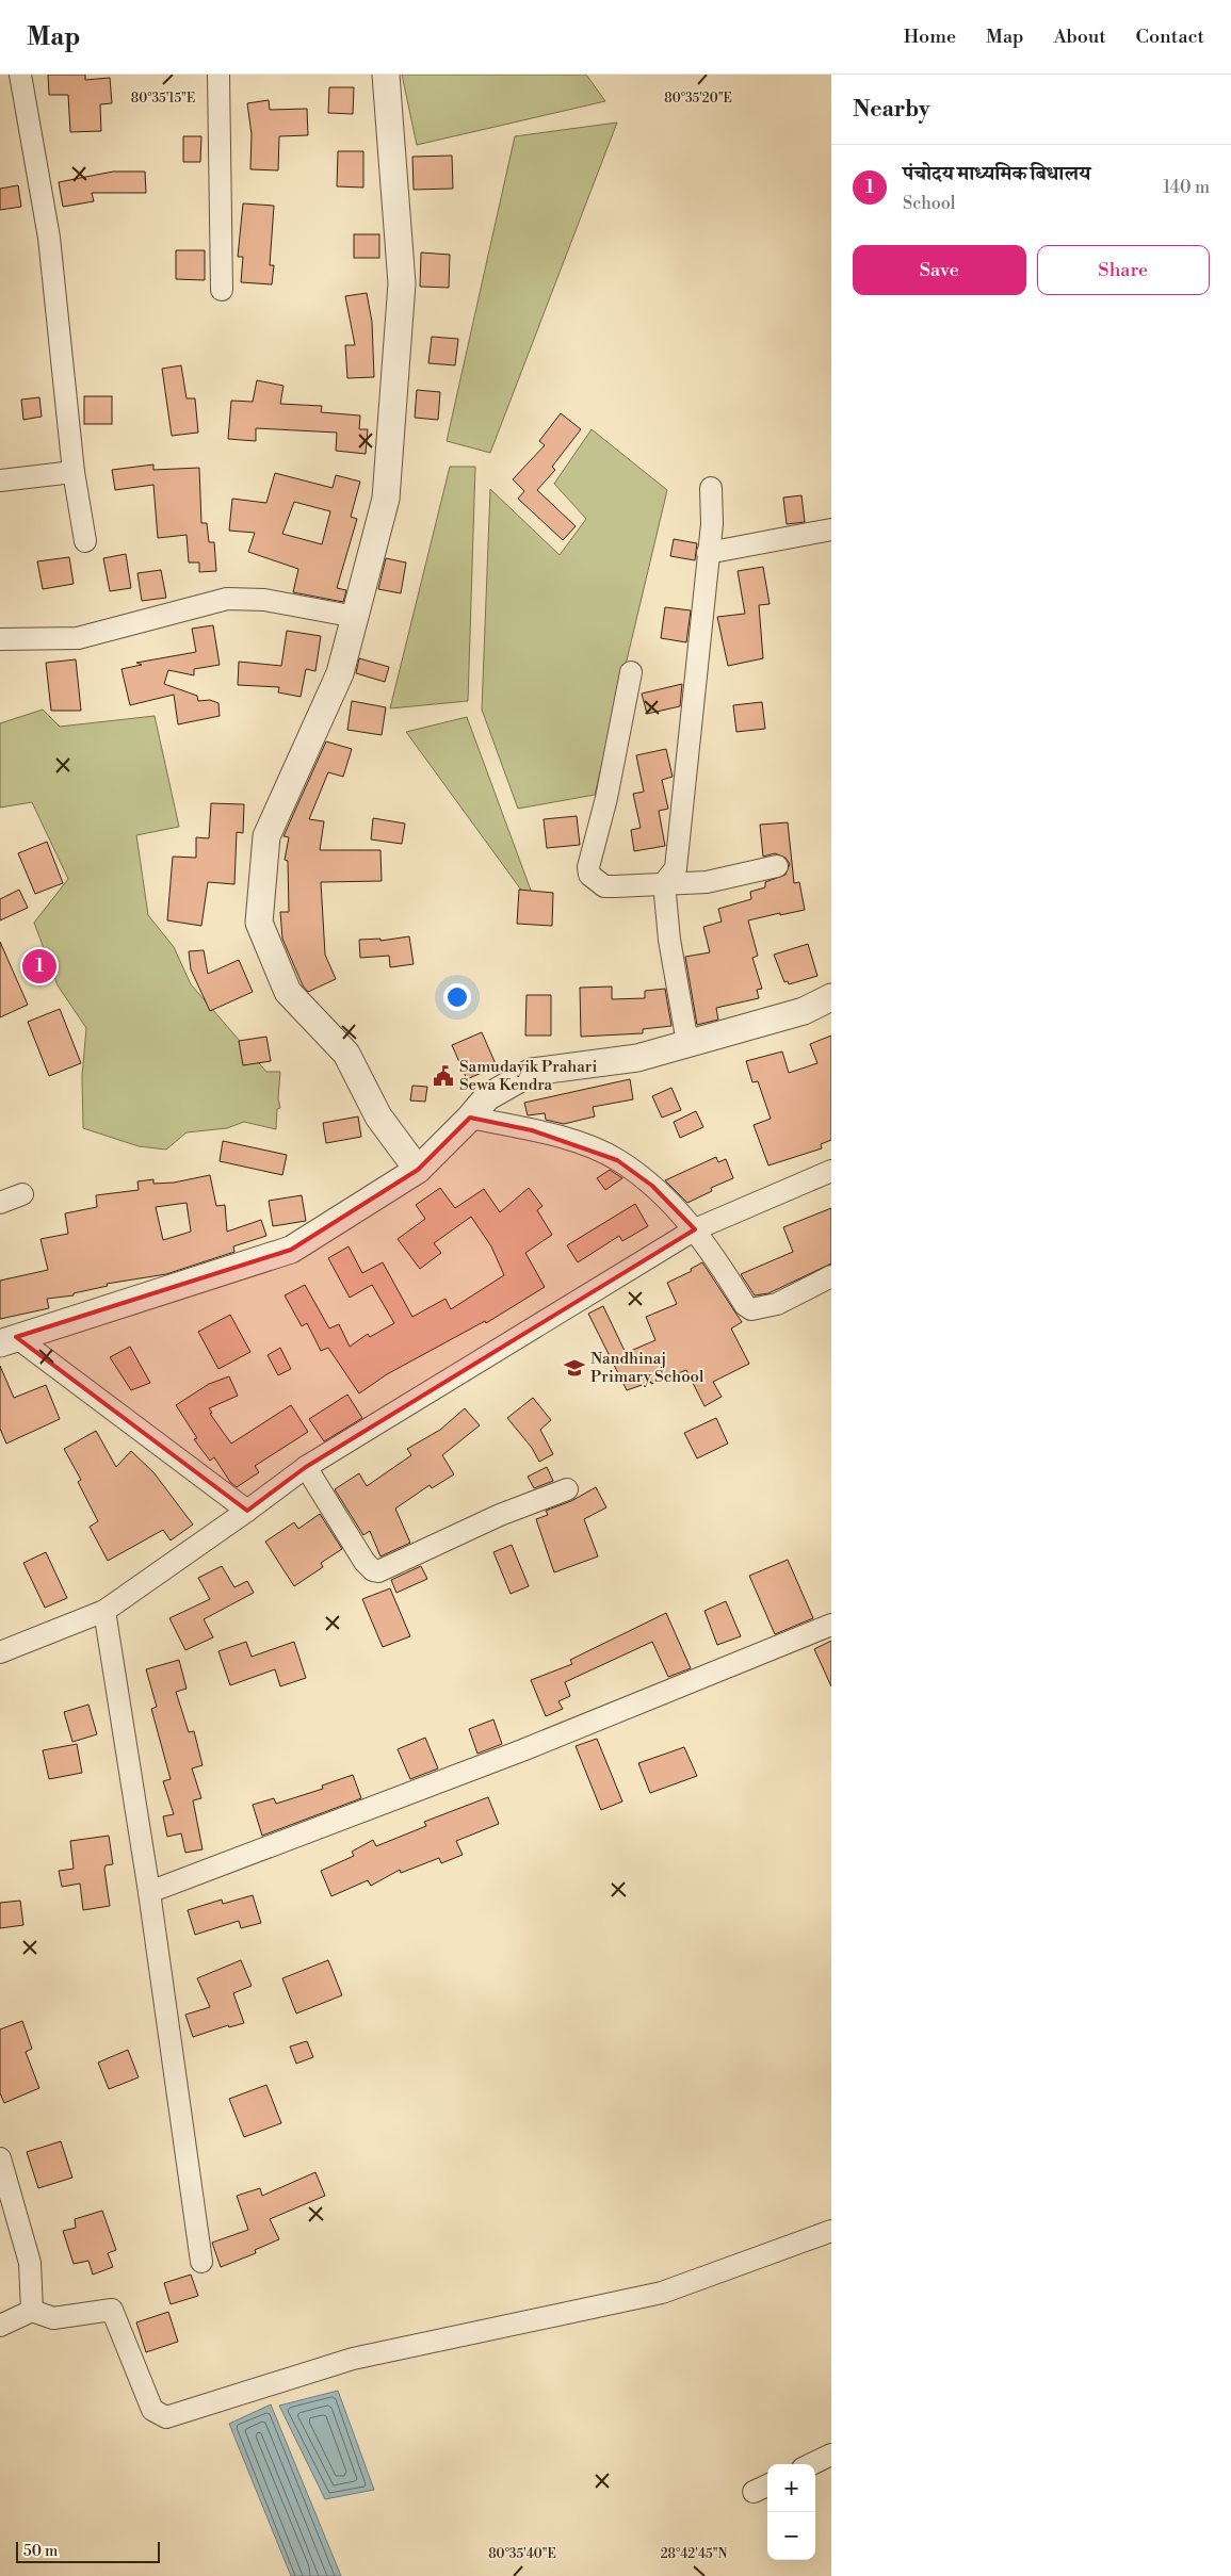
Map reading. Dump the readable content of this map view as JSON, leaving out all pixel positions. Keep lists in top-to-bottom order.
{
  "places": {
    "public building": ["Samudayik Prahari Sewa Kendra"],
    "school or university": ["Nandhinaj Primary School"]
  },
  "scale_bar": "50 m",
  "page": {
    "header": "Map",
    "nav": [
      "Home",
      "Map",
      "About",
      "Contact"
    ],
    "heading": "Nearby",
    "list": [
      {
        "mark": "1",
        "name": "पंचोदय माध्यमिक बिधालय",
        "note": "School",
        "value": "140 m"
      }
    ],
    "buttons": ["Save", "Share"],
    "pins": "1",
    "map_buttons": ["+", "−"],
    "scale": "50 m"
  },
  "coordinates": [
    "80°35'15\"E",
    "80°35'20\"E",
    "80°35'40\"E",
    "28°42'45\"N"
  ]
}
